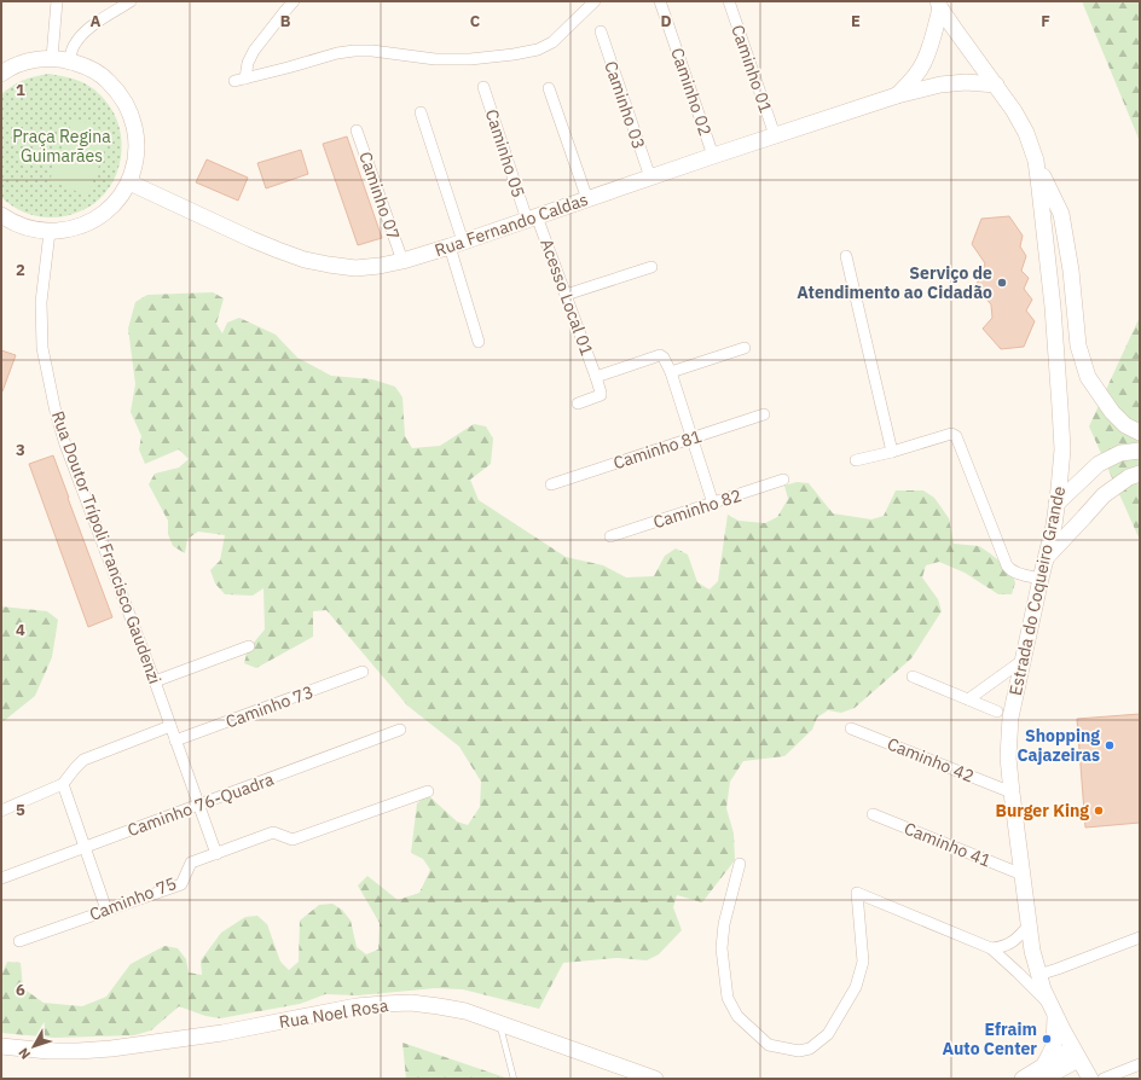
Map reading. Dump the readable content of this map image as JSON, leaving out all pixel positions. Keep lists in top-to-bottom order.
{
  "streets": {
    "main road": ["Rua Fernando Caldas", "Estrada do Coqueiro Grande", "Rua Noel Rosa"],
    "street": [
      "Caminho 01",
      "Caminho 02",
      "Caminho 03",
      "Caminho 05",
      "Caminho 07",
      "Acesso Local 01",
      "Caminho 81",
      "Caminho 82",
      "Rua Doutor Trípoli Francisco Gaudenzi",
      "Caminho 73",
      "Caminho 42",
      "Caminho 76-Quadra",
      "Caminho 41",
      "Caminho 75"
    ]
  },
  "crossings": [
    ["Caminho 01", "Rua Fernando Caldas"],
    ["Caminho 02", "Rua Fernando Caldas"],
    ["Caminho 03", "Rua Fernando Caldas"],
    ["Caminho 05", "Rua Fernando Caldas"],
    ["Caminho 05", "Acesso Local 01"],
    ["Caminho 07", "Rua Fernando Caldas"],
    ["Rua Fernando Caldas", "Acesso Local 01"],
    ["Rua Fernando Caldas", "Estrada do Coqueiro Grande"],
    ["Rua Doutor Trípoli Francisco Gaudenzi", "Caminho 73"],
    ["Rua Doutor Trípoli Francisco Gaudenzi", "Caminho 76-Quadra"],
    ["Rua Doutor Trípoli Francisco Gaudenzi", "Caminho 75"],
    ["Estrada do Coqueiro Grande", "Caminho 42"],
    ["Estrada do Coqueiro Grande", "Caminho 41"]
  ],
  "parks": ["Praça Regina Guimarães"],
  "places": [
    "Serviço de Atendimento ao Cidadão",
    "Shopping Cajazeiras",
    "Burger King",
    "Efraim Auto Center"
  ],
  "north": "bottom left",
  "grid": {
    "columns": [
      "A",
      "B",
      "C",
      "D",
      "E",
      "F"
    ],
    "rows": [
      "1",
      "2",
      "3",
      "4",
      "5",
      "6"
    ]
  }
}
